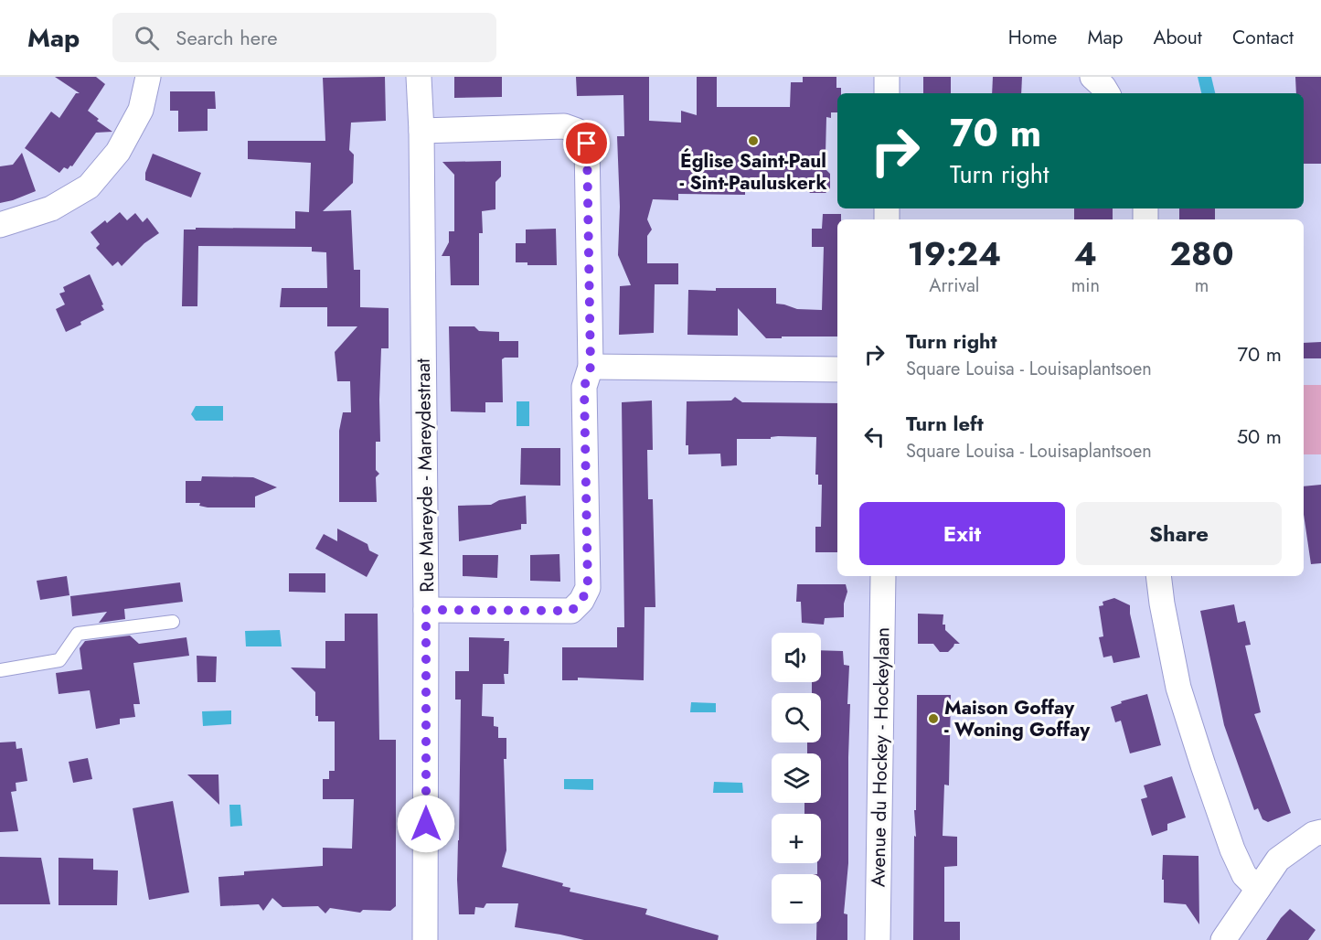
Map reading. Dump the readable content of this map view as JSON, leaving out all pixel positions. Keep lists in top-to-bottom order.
{
  "streets": {
    "street": ["Rue Mareyde - Mareydestraat", "Avenue du Hockey - Hockeylaan"]
  },
  "places": ["Église Saint-Paul - Sint-Pauluskerk", "Maison Goffay - Woning Goffay"],
  "page": {
    "header": "Map",
    "search": "Search here",
    "nav": [
      "Home",
      "Map",
      "About",
      "Contact"
    ],
    "turn": ["70 m", "Turn right"],
    "eta": [
      "19:24",
      "Arrival",
      "4",
      "min",
      "280",
      "m"
    ],
    "list": [
      {
        "name": "Turn right",
        "note": "Square Louisa - Louisaplantsoen",
        "value": "70 m"
      },
      {
        "name": "Turn left",
        "note": "Square Louisa - Louisaplantsoen",
        "value": "50 m"
      }
    ],
    "buttons": ["Exit", "Share"],
    "map_buttons": ["+", "−"]
  }
}
